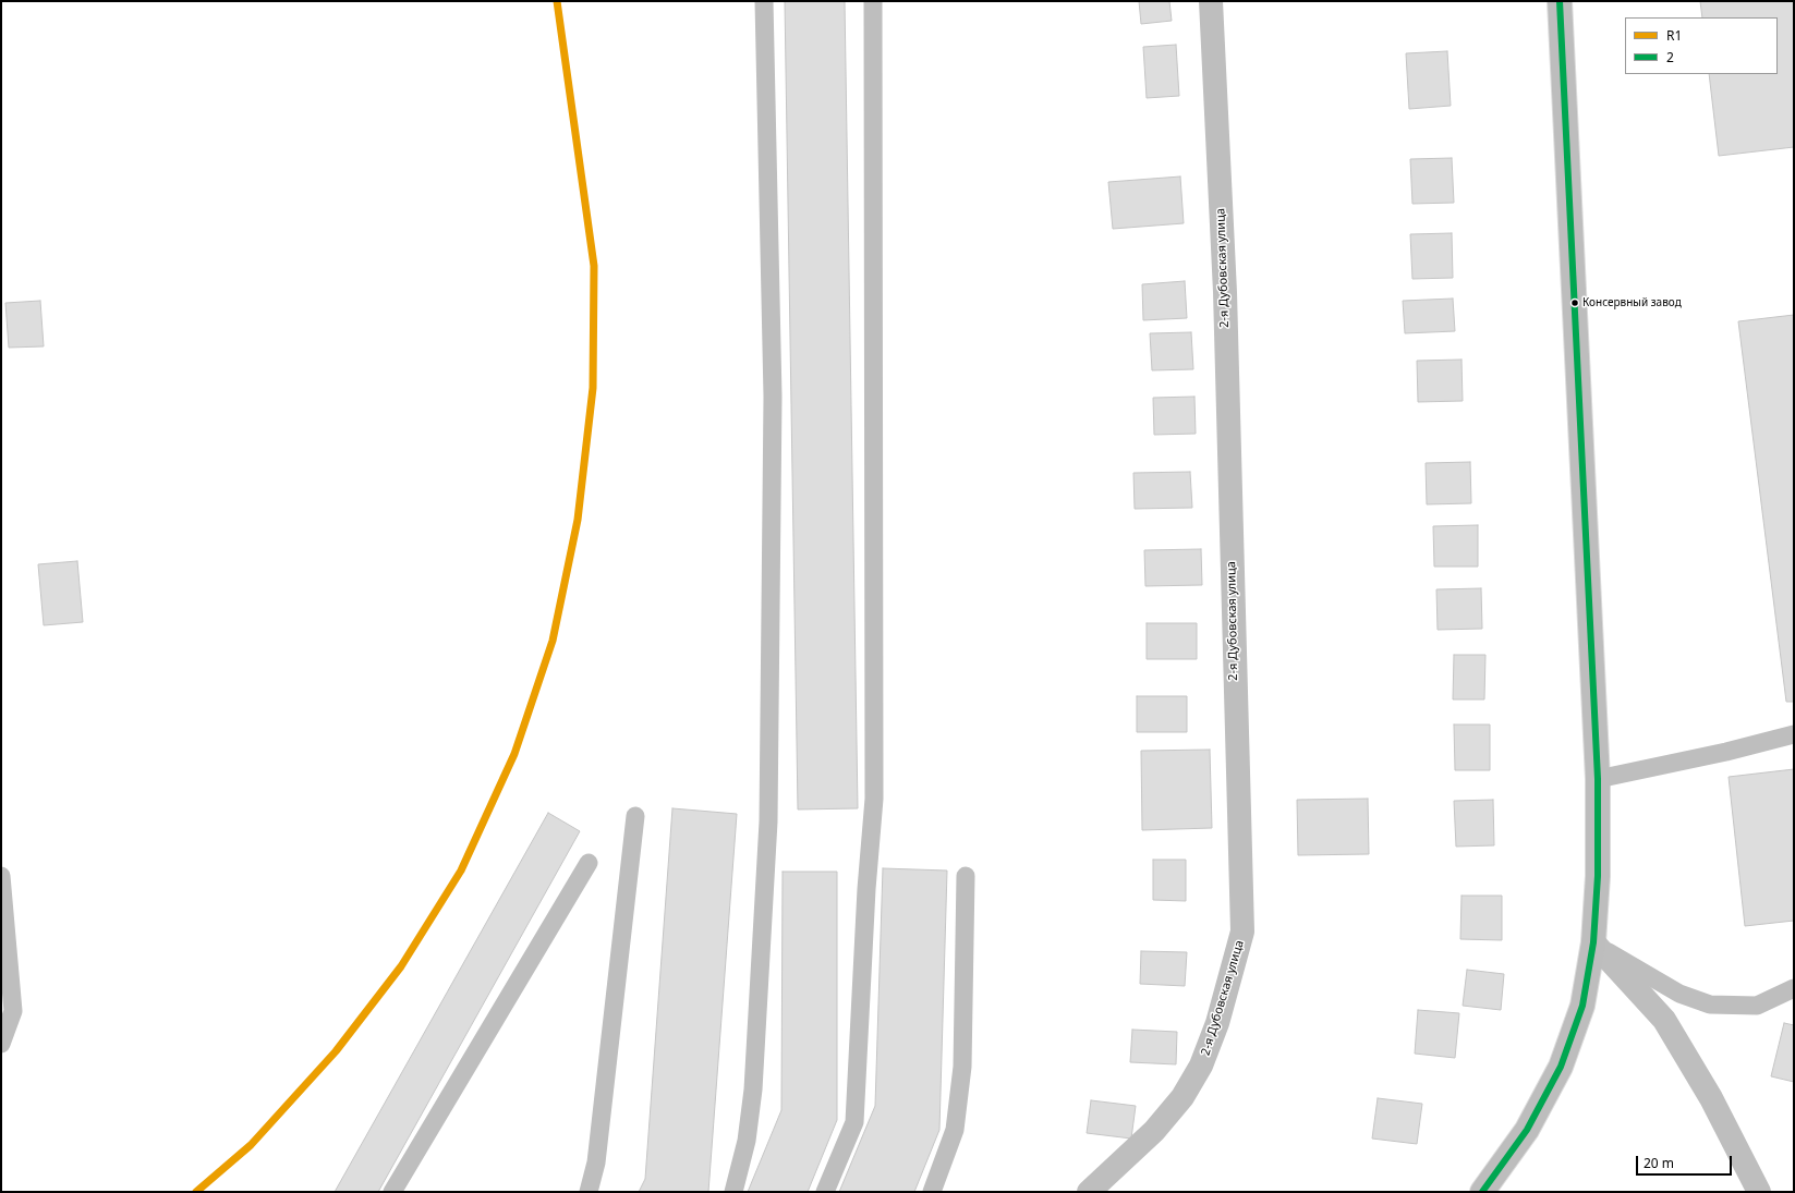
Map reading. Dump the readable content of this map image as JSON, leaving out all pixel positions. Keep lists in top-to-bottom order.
{
  "streets": {
    "street": ["2-я Дубовская улица"]
  },
  "places": ["Консервный завод"],
  "lines": ["transit line R1", "transit line 2"],
  "legend": ["R1", "2"],
  "scale_bar": "20 m"
}
